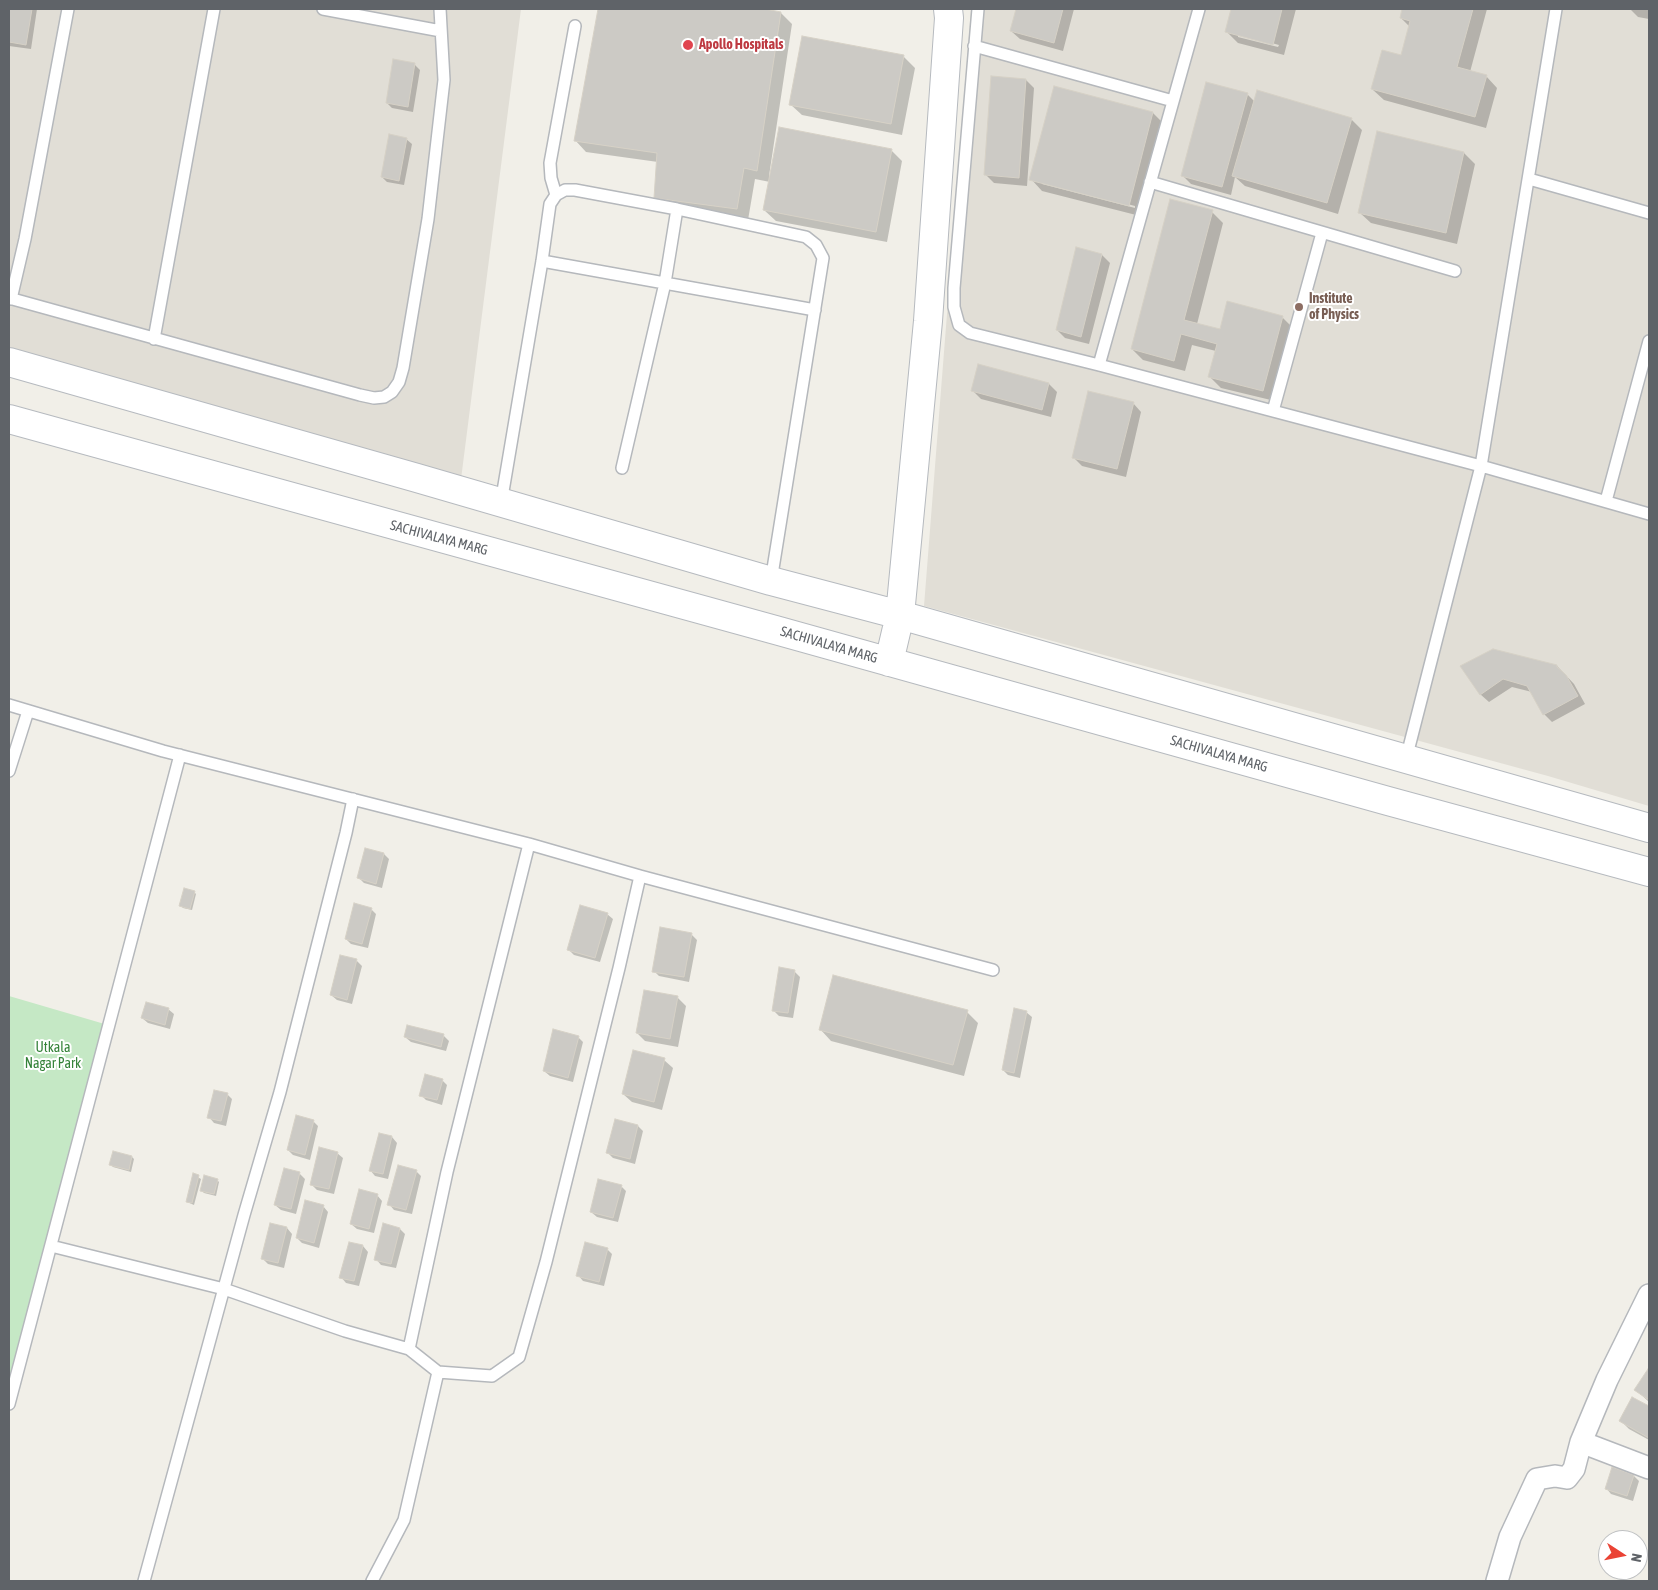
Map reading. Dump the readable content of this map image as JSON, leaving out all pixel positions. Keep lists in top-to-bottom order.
{
  "streets": {
    "main road": ["SACHIVALAYA MARG"]
  },
  "parks": ["Utkala Nagar Park"],
  "places": ["Apollo Hospitals", "Institute of Physics"],
  "north": "right"
}
